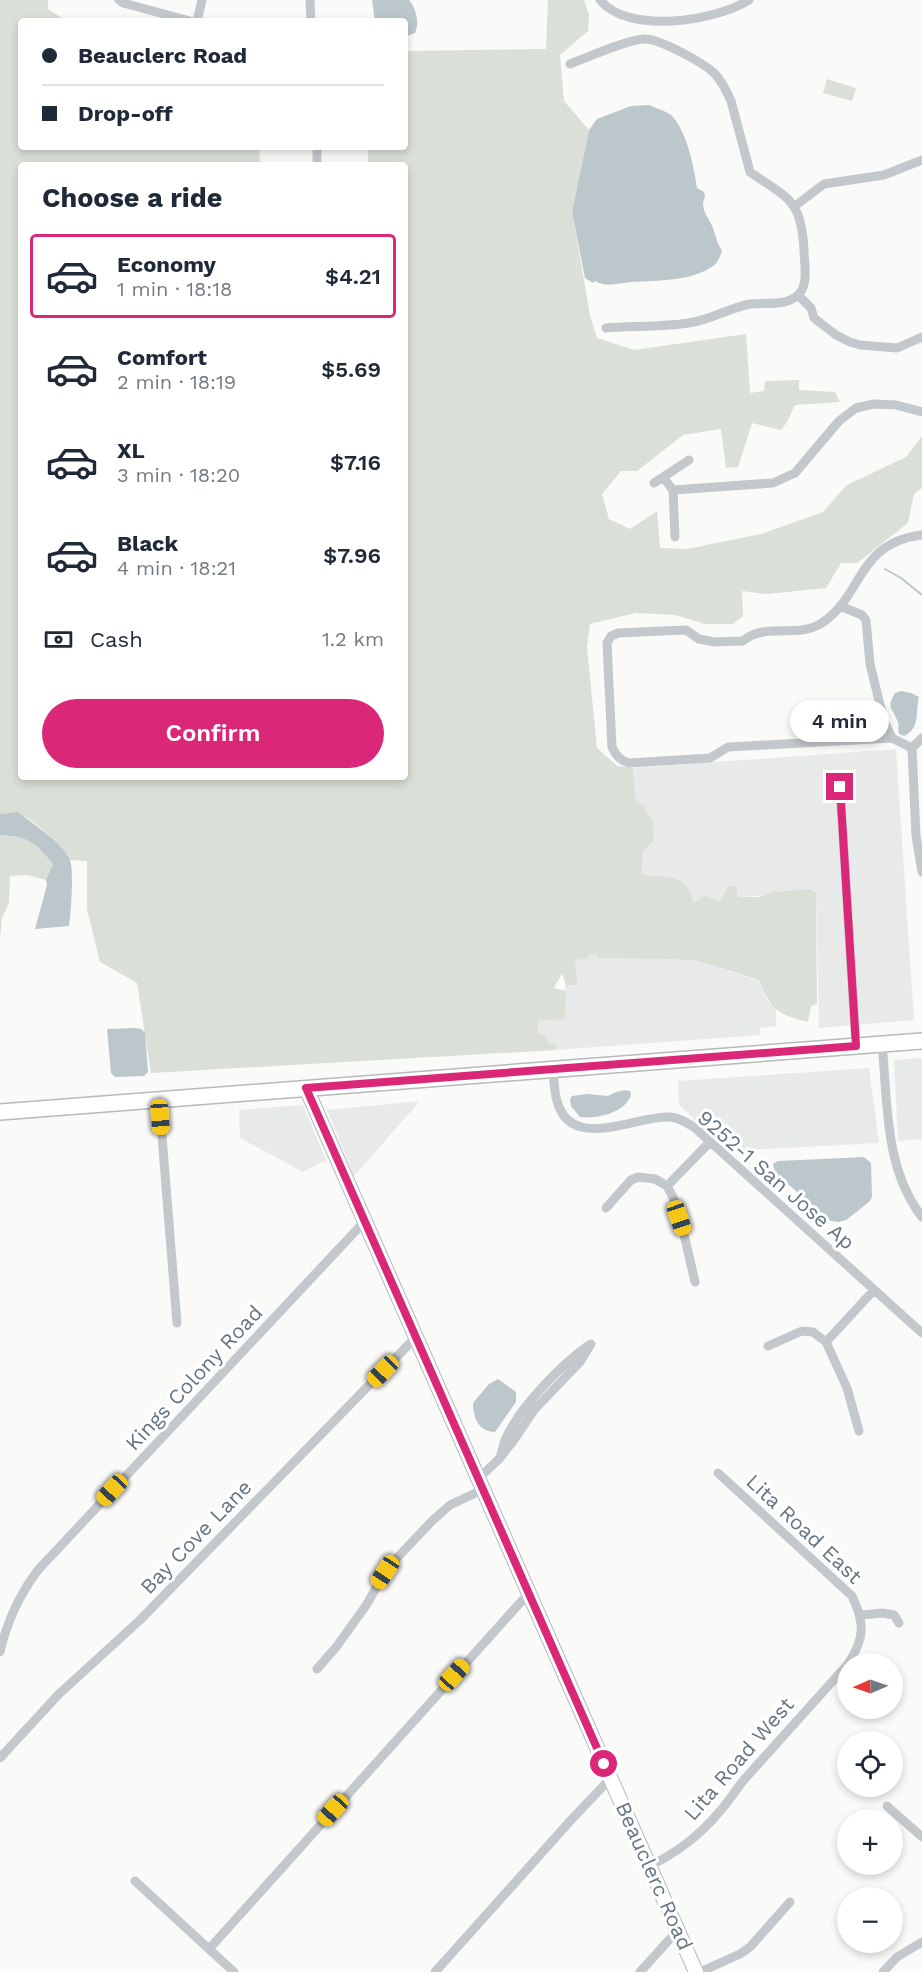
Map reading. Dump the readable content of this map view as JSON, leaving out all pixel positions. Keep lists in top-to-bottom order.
{
  "streets": {
    "street": [
      "9252-1 San Jose Ap",
      "Kings Colony Road",
      "Lita Road East",
      "Bay Cove Lane",
      "Lita Road West",
      "Beauclerc Road"
    ]
  },
  "crossings": [
    ["Kings Colony Road", "Beauclerc Road"],
    ["Lita Road East", "Lita Road West"],
    ["Bay Cove Lane", "Beauclerc Road"],
    ["Lita Road West", "Beauclerc Road"]
  ],
  "north": "left",
  "page": {
    "banner": ["Beauclerc Road", "Drop-off"],
    "heading": "Choose a ride",
    "list": [
      {
        "name": "Economy",
        "note": "1 min · 18:18",
        "value": "$4.21"
      },
      {
        "name": "Comfort",
        "note": "2 min · 18:19",
        "value": "$5.69"
      },
      {
        "name": "XL",
        "note": "3 min · 18:20",
        "value": "$7.16"
      },
      {
        "name": "Black",
        "note": "4 min · 18:21",
        "value": "$7.96"
      }
    ],
    "pay": ["Cash", "1.2 km"],
    "buttons": "Confirm",
    "bubble": "4 min",
    "map_buttons": ["+", "−"]
  }
}
